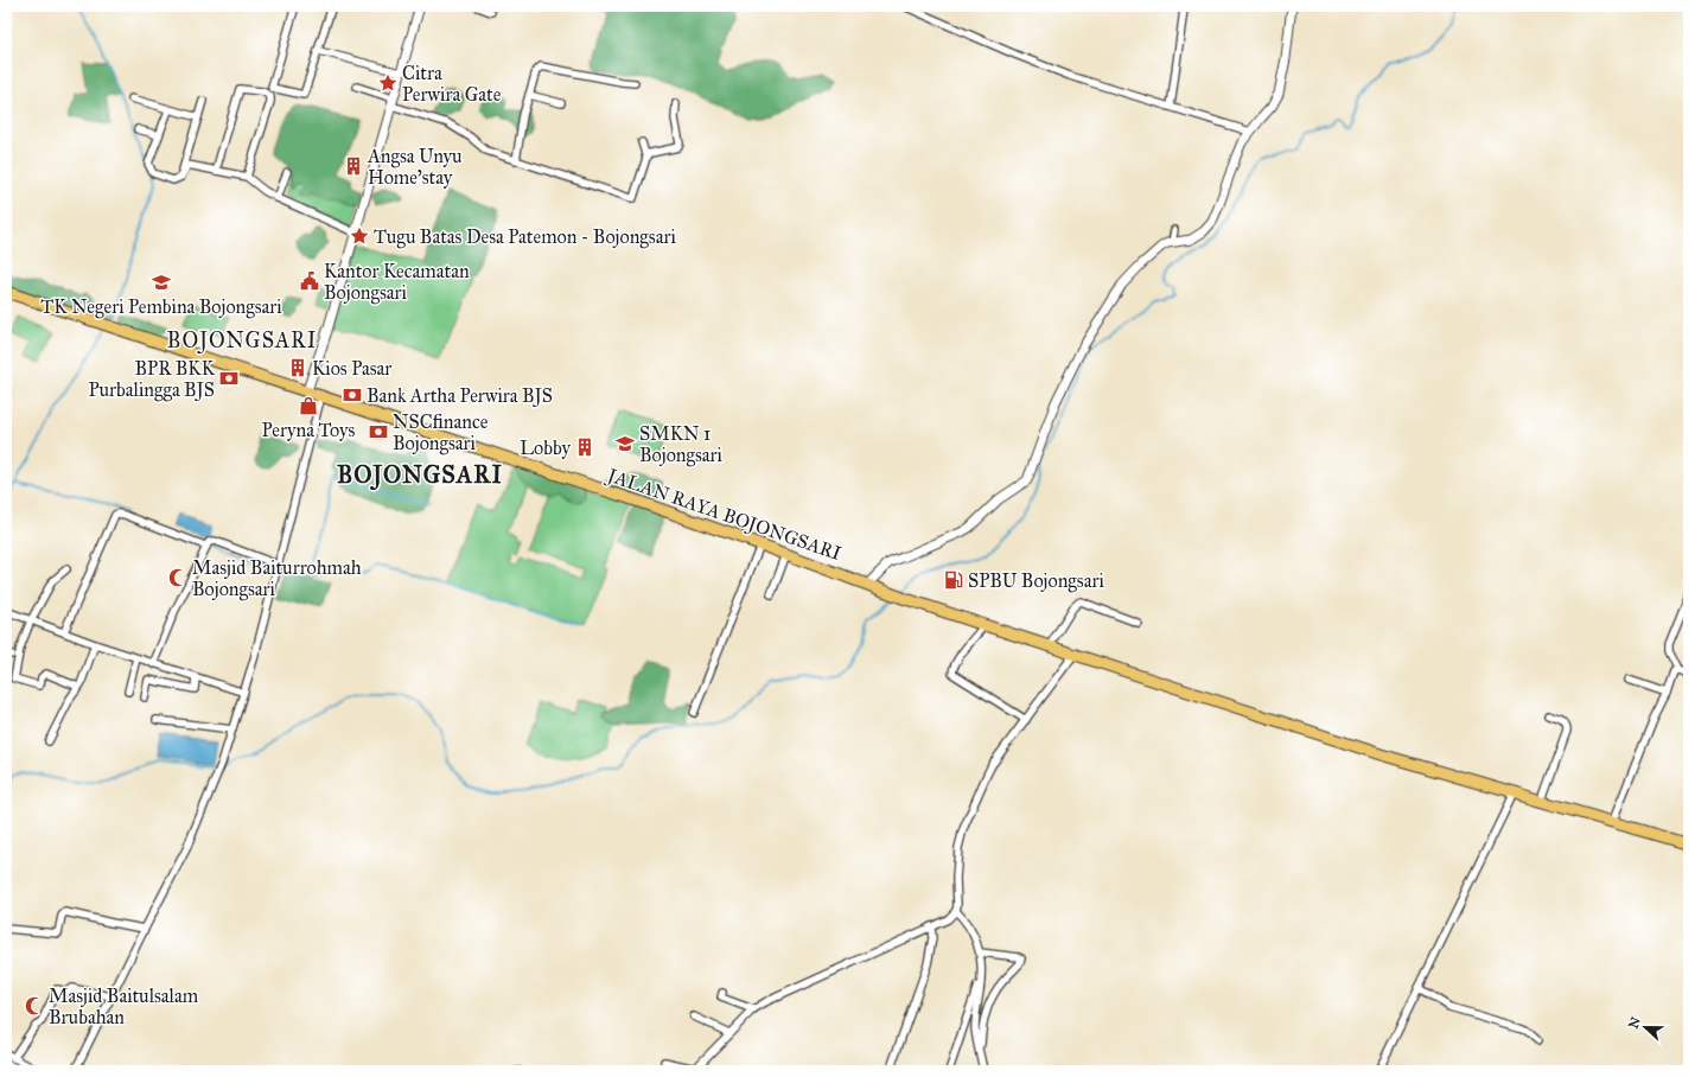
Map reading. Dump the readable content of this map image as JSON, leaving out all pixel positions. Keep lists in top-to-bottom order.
{
  "streets": {
    "main road": ["JALAN RAYA BOJONGSARI"]
  },
  "districts": ["BOJONGSARI", "BOJONGSARI"],
  "places": {
    "place": ["Citra Perwira Gate", "Tugu Batas Desa Patemon - Bojongsari"],
    "building": ["Angsa Unyu Home'stay", "Kios Pasar", "Lobby"],
    "public building": ["Kantor Kecamatan Bojongsari"],
    "school or university": ["TK Negeri Pembina Bojongsari", "SMKN 1 Bojongsari"],
    "bank": ["BPR BKK Purbalingga BJS", "Bank Artha Perwira BJS", "NSCfinance Bojongsari"],
    "shop": ["Peryna Toys"],
    "mosque": ["Masjid Baiturrohmah Bojongsari", "Masjid Baitulsalam Brubahan"],
    "fuel station": ["SPBU Bojongsari"]
  },
  "north": "left"
}
